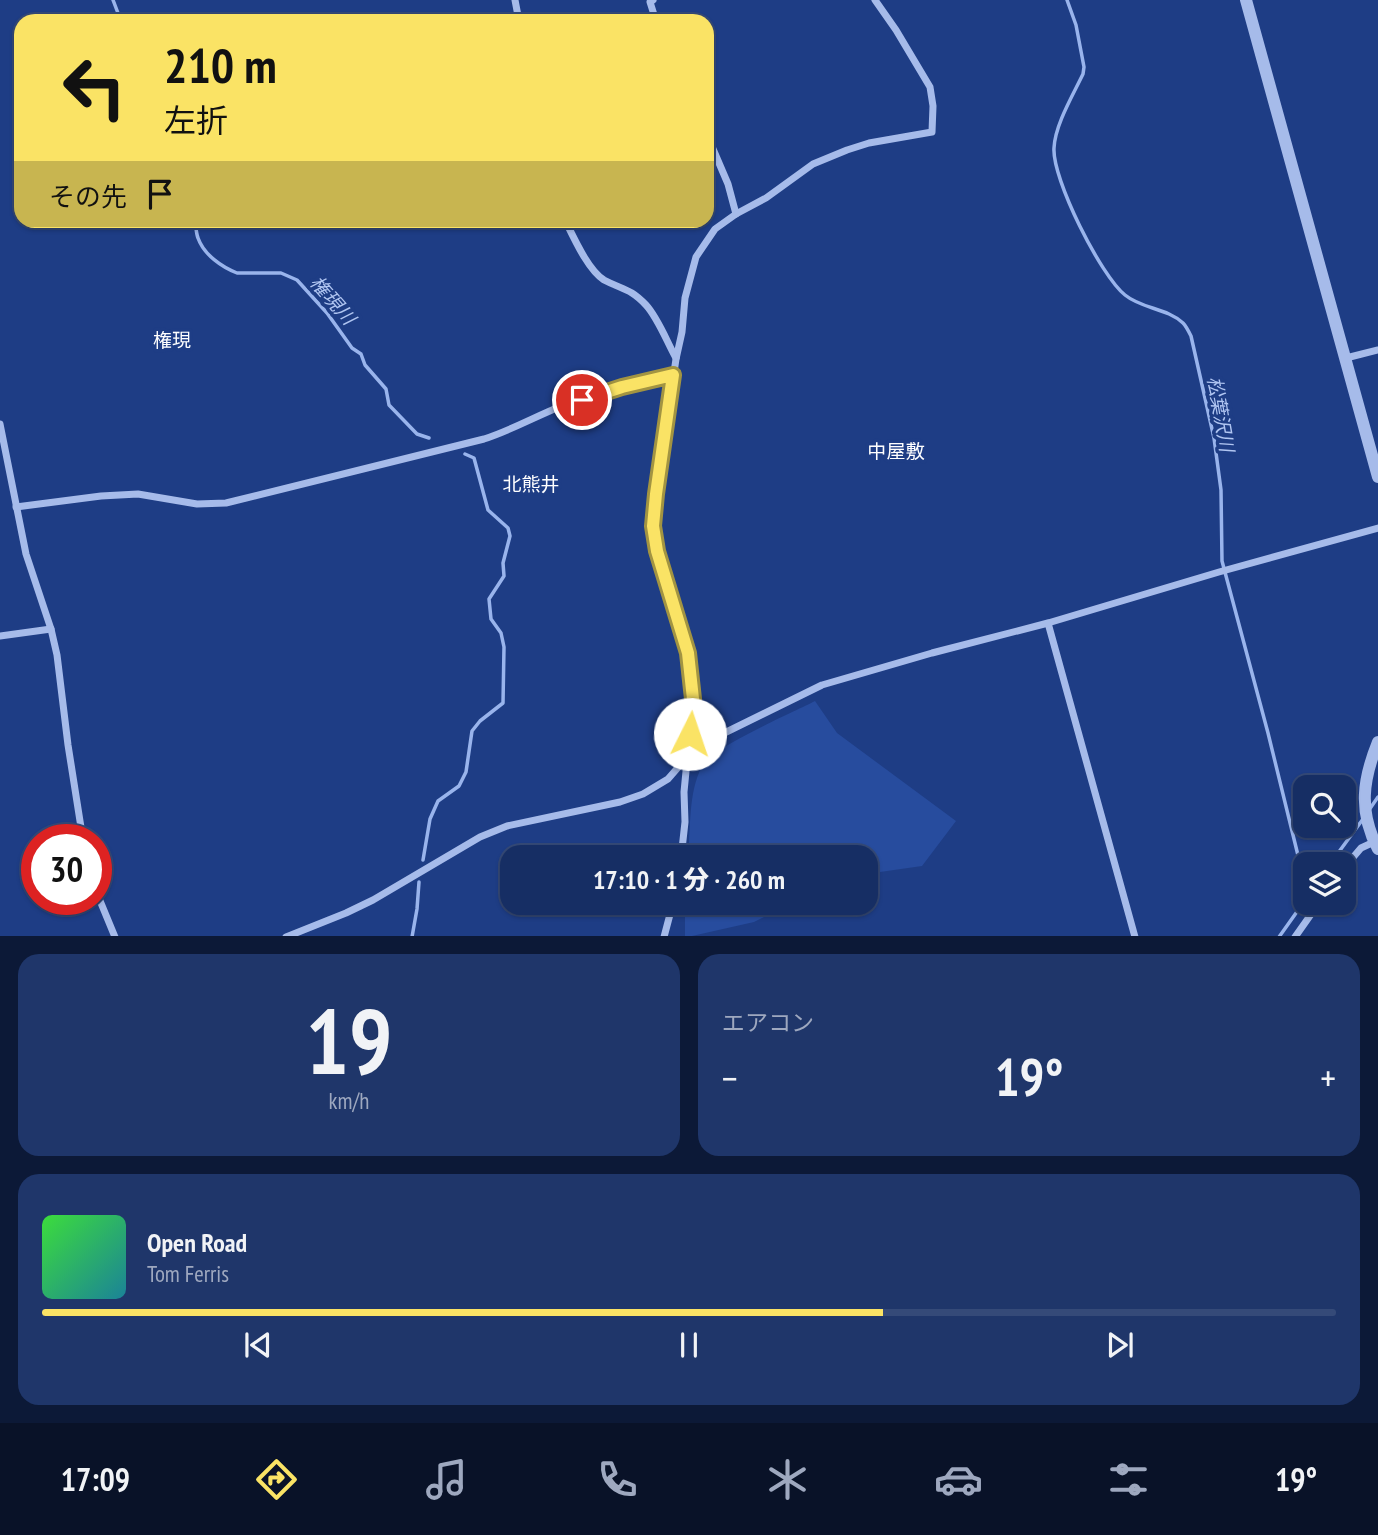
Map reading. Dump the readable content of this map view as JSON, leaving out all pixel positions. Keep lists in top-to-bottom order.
{
  "districts": ["権現", "中屋敷", "北熊井"],
  "water": ["権現川", "松葉沢川"],
  "page": {
    "turn": ["210 m", "左折"],
    "then": "その先",
    "limit": "30",
    "trip": "17:10 · 1 分 · 260 m",
    "tile": [
      ["19", "km/h"],
      "エアコン"
    ],
    "heat": ["−", "19°", "+"],
    "song": ["Open Road", "Tom Ferris"],
    "tabs": ["17:09", "19°"]
  }
}
